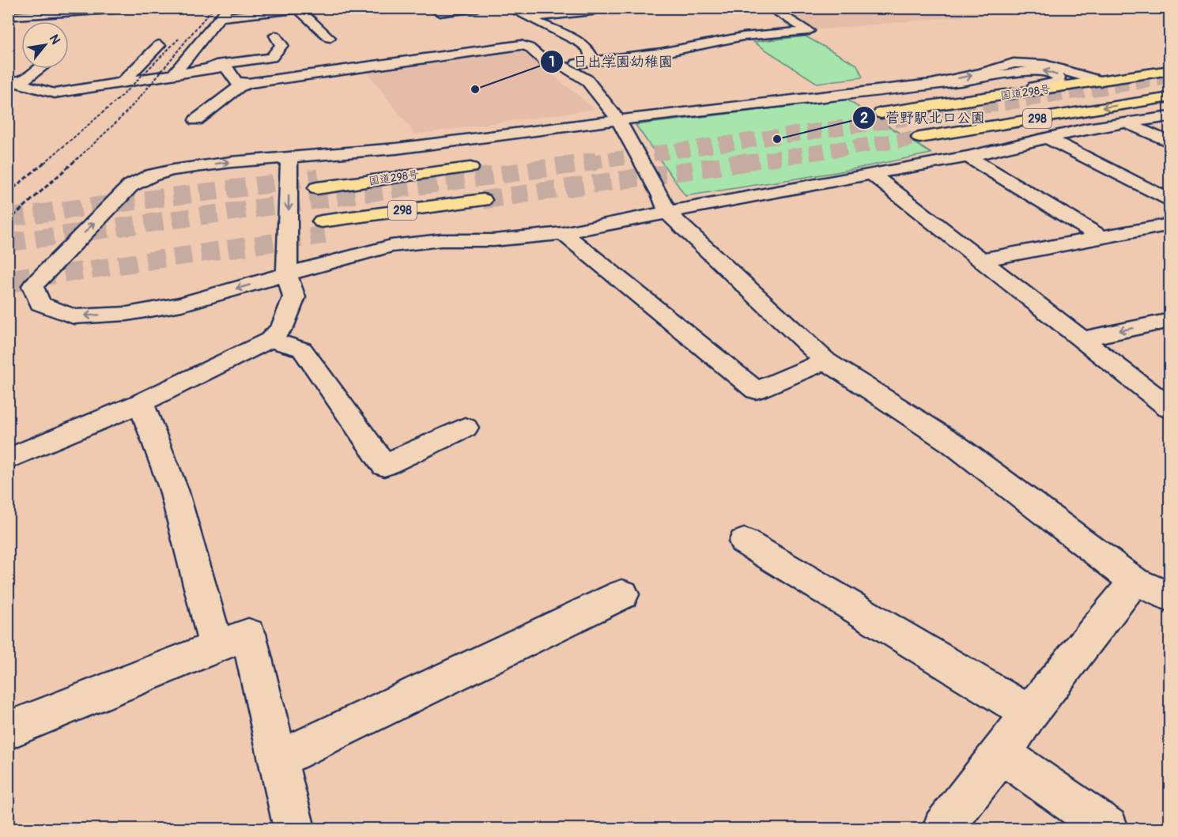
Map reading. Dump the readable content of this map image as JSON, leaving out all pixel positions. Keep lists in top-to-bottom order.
{
  "streets": {
    "highway": ["国道298号", "298"]
  },
  "places": ["日出学園幼稚園", "菅野駅北口公園"],
  "north": "top right"
}
